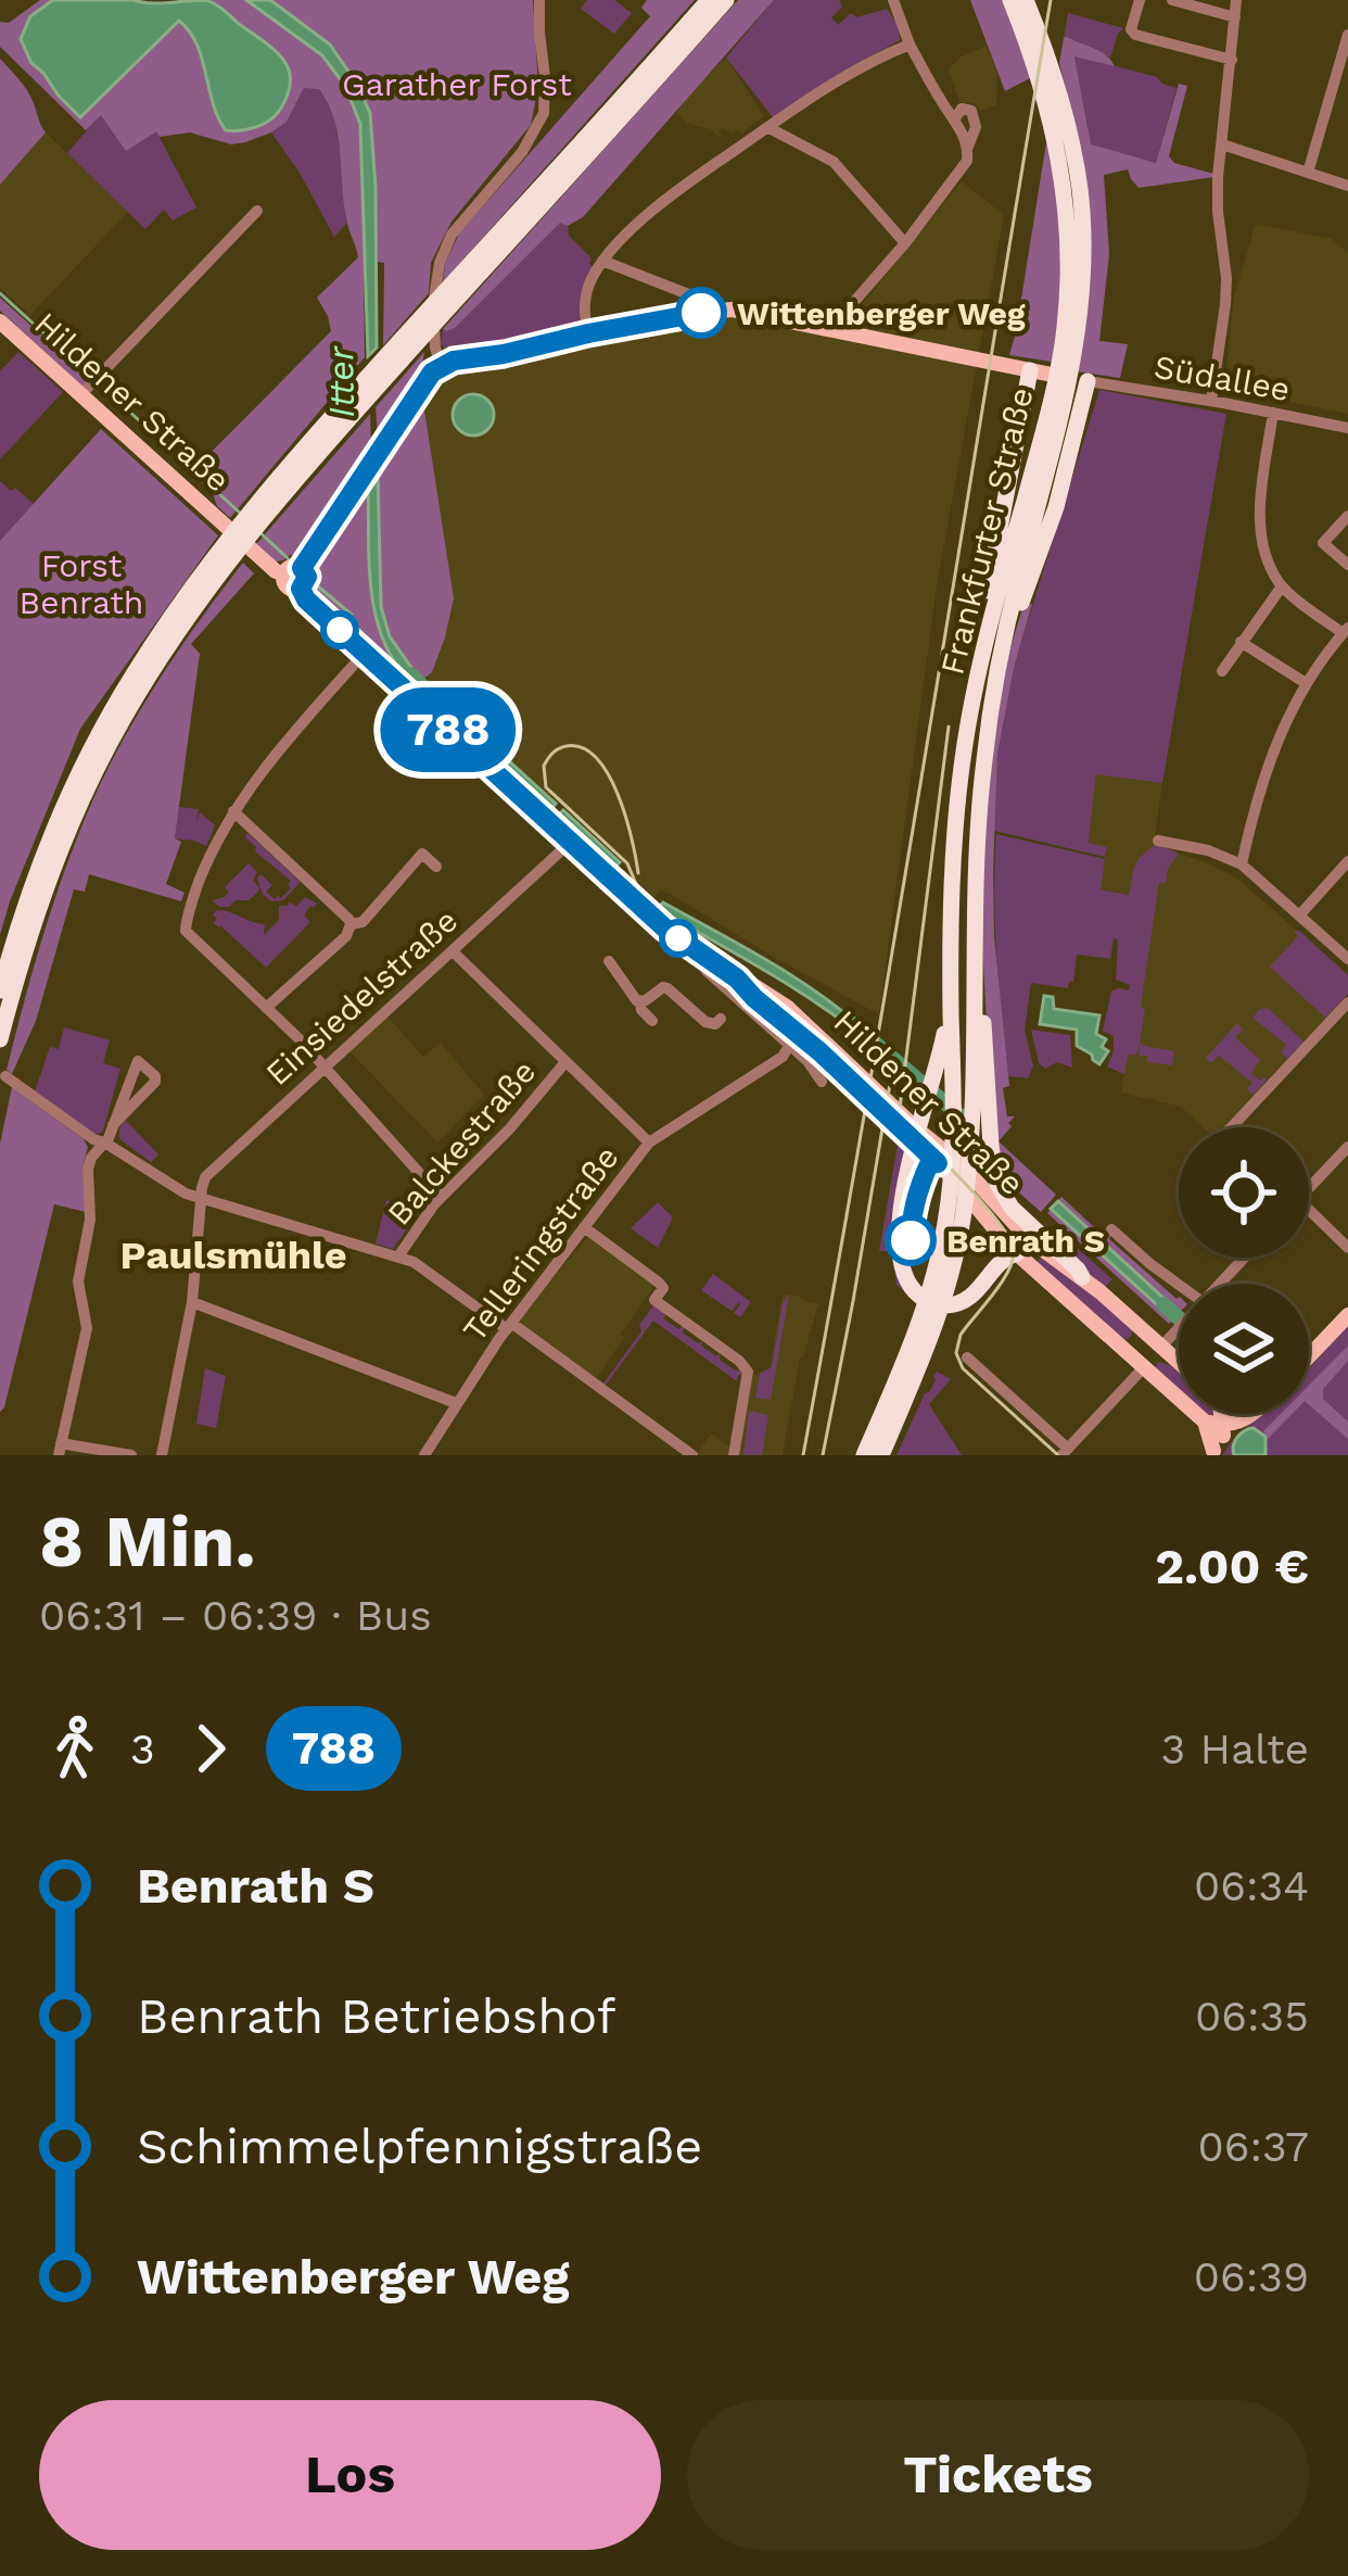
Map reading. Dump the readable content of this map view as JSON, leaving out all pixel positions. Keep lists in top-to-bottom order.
{
  "streets": {
    "highway": ["Frankfurter Straße"],
    "main road": ["Hildener Straße"],
    "street": [
      "Südallee",
      "Einsiedelstraße",
      "Balckestraße",
      "Telleringstraße"
    ]
  },
  "crossings": [
    ["Hildener Straße", "Einsiedelstraße"],
    ["Hildener Straße", "Telleringstraße"]
  ],
  "districts": ["Paulsmühle"],
  "water": ["Itter"],
  "parks": ["Garather Forst", "Forst Benrath"],
  "places": ["Wittenberger Weg", "Benrath S"],
  "lines": ["bus line 788"],
  "page": {
    "on_map": "788",
    "heading": ["8 Min.", "06:31 – 06:39 · Bus", "2.00 €"],
    "legs": ["3", "788", "3 Halte"],
    "list": [
      {
        "name": "Benrath S",
        "value": "06:34"
      },
      {
        "name": "Benrath Betriebshof",
        "value": "06:35"
      },
      {
        "name": "Schimmelpfennigstraße",
        "value": "06:37"
      },
      {
        "name": "Wittenberger Weg",
        "value": "06:39"
      }
    ],
    "buttons": ["Los", "Tickets"]
  }
}
